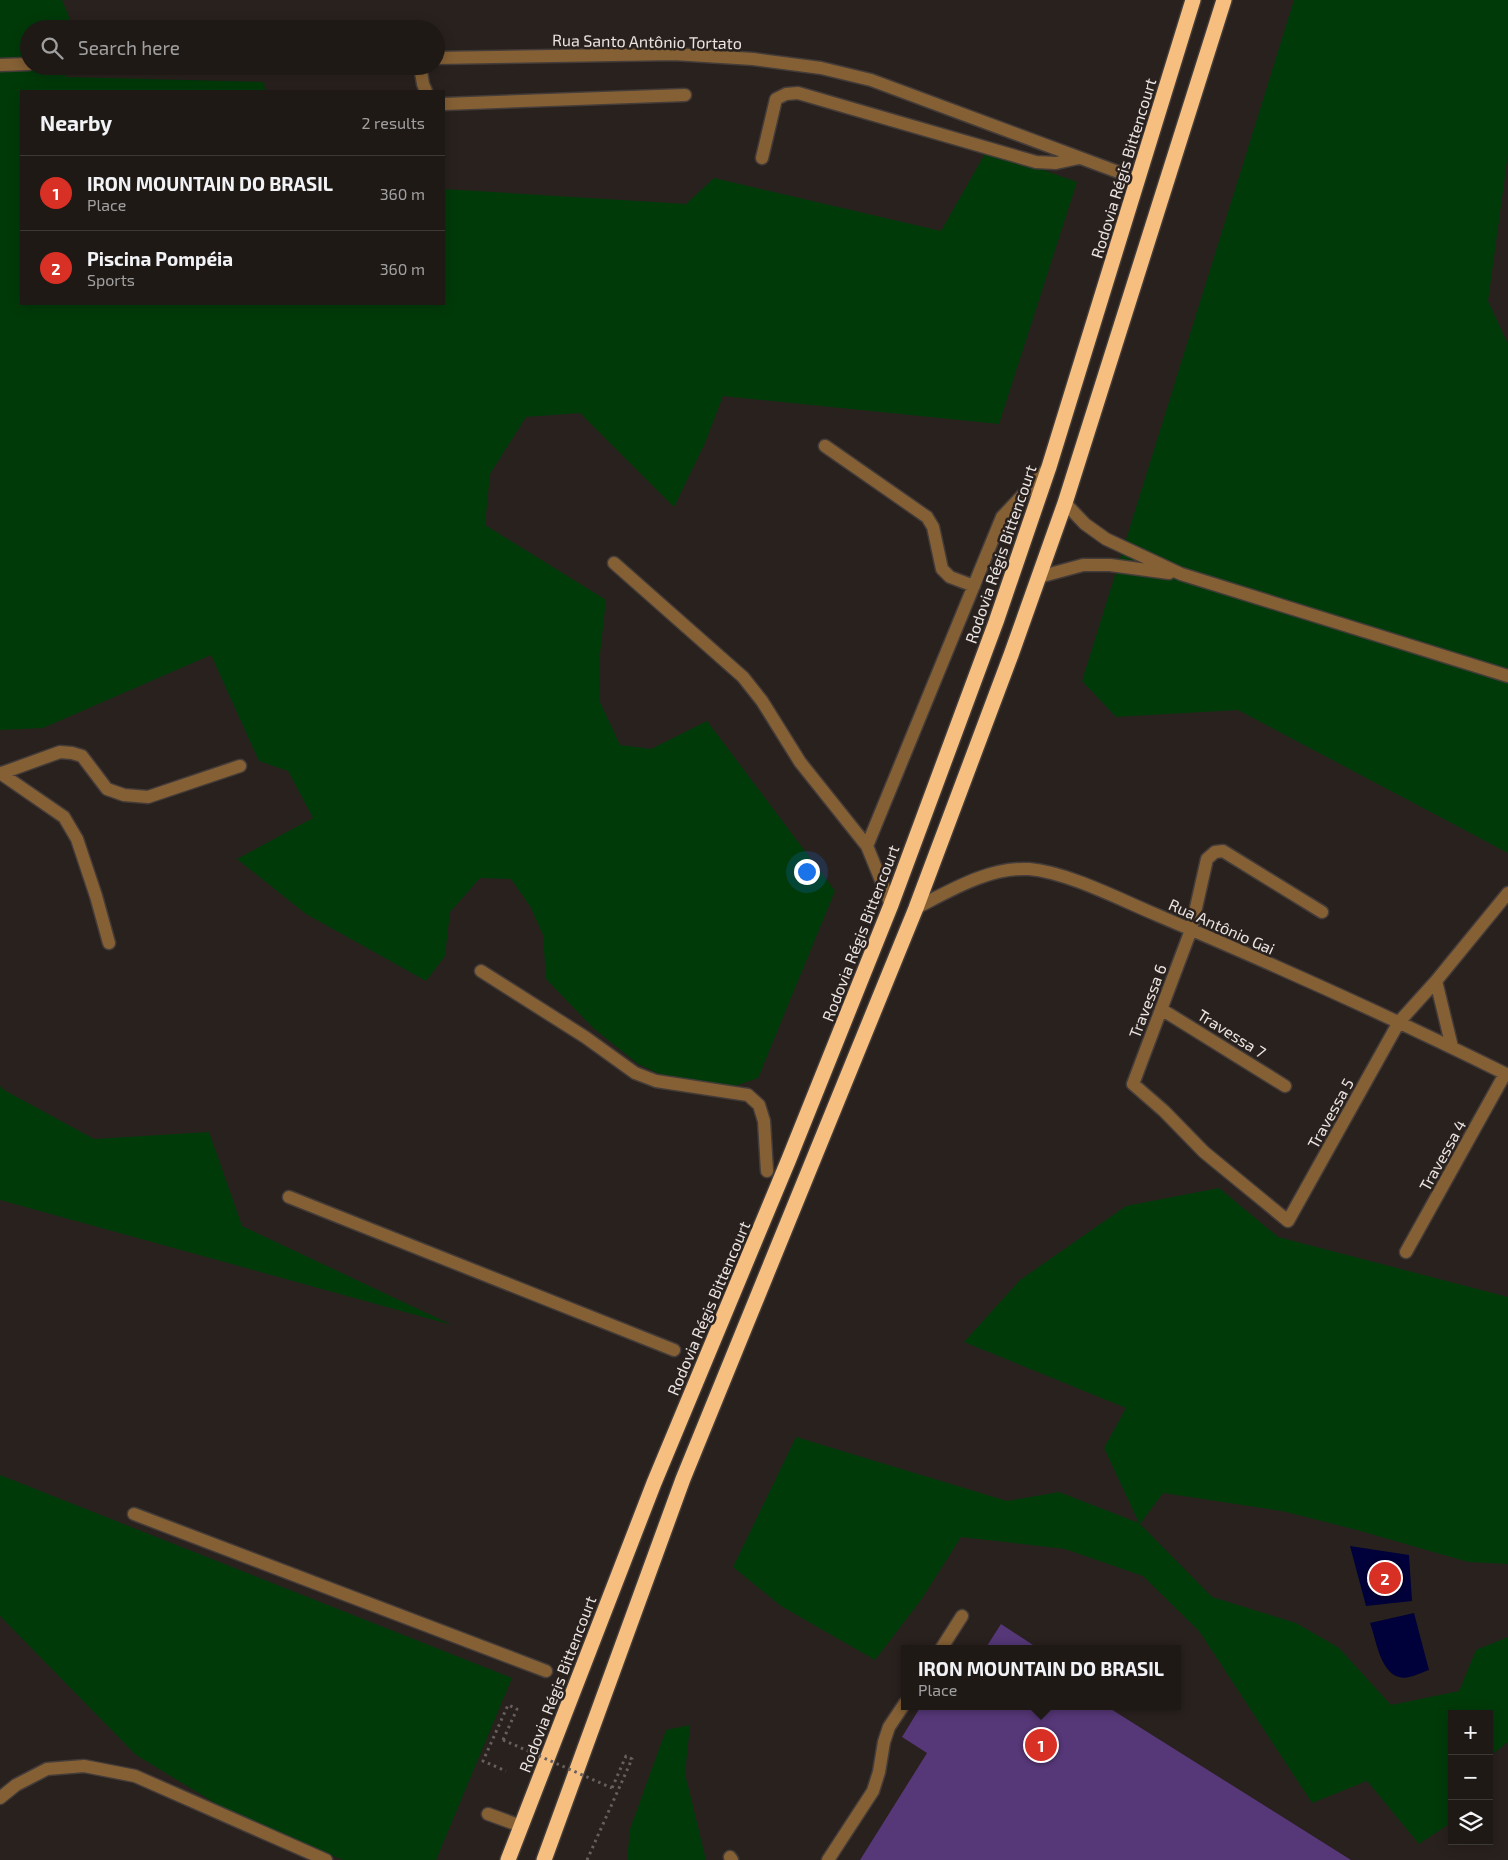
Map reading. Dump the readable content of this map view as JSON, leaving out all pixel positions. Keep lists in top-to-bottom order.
{
  "streets": {
    "highway": ["Rodovia Régis Bittencourt"],
    "street": [
      "Rua Santo Antônio Tortato",
      "Rua Antônio Gai",
      "Travessa 6",
      "Travessa 7",
      "Travessa 5",
      "Travessa 4"
    ]
  },
  "crossings": [
    ["Rua Santo Antônio Tortato", "Rodovia Régis Bittencourt"],
    ["Rua Antônio Gai", "Travessa 6"],
    ["Rua Antônio Gai", "Travessa 5"],
    ["Rua Antônio Gai", "Travessa 4"],
    ["Travessa 6", "Travessa 7"],
    ["Travessa 6", "Travessa 5"]
  ],
  "page": {
    "search": "Search here",
    "heading": ["Nearby", "2 results"],
    "list": [
      {
        "mark": "1",
        "name": "IRON MOUNTAIN DO BRASIL",
        "note": "Place",
        "value": "360 m"
      },
      {
        "mark": "2",
        "name": "Piscina Pompéia",
        "note": "Sports",
        "value": "360 m"
      }
    ],
    "pins": ["2", "1"],
    "popup": ["IRON MOUNTAIN DO BRASIL", "Place"],
    "map_buttons": ["+", "−"]
  }
}
